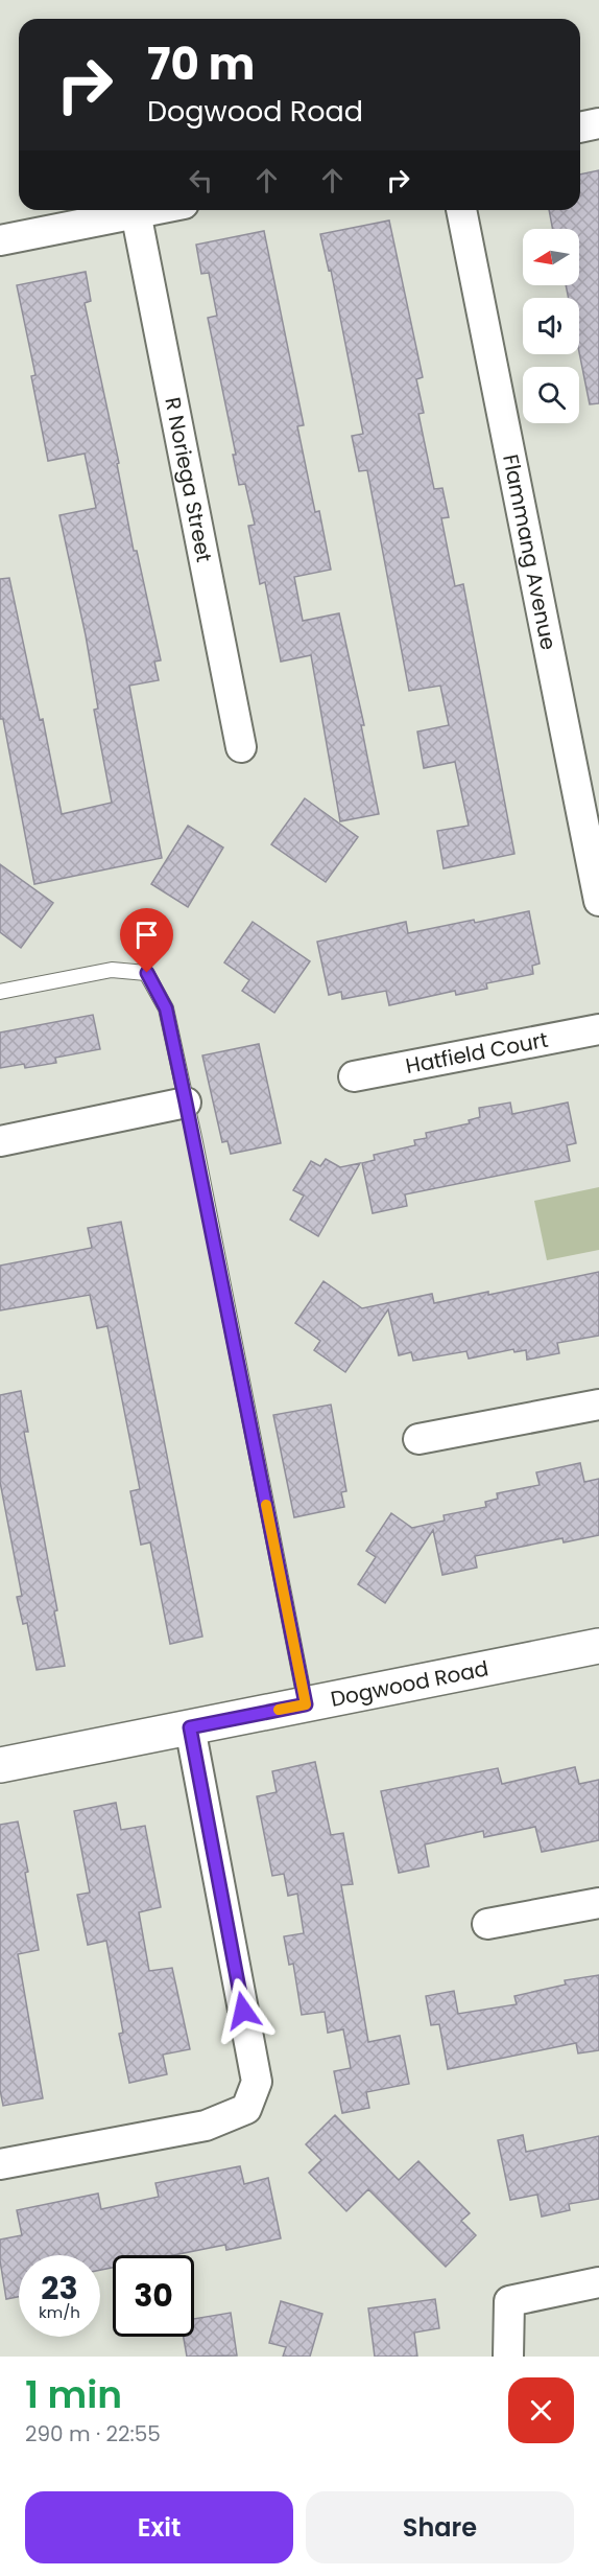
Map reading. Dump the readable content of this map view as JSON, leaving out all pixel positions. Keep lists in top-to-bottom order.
{
  "streets": {
    "street": [
      "R Noriega Street",
      "Flammang Avenue",
      "Hatfield Court",
      "Dogwood Road"
    ]
  },
  "north": "left",
  "page": {
    "turn": ["70 m", "Dogwood Road"],
    "speed": "23 km/h",
    "limit": "30",
    "heading": ["1 min", "290 m · 22:55"],
    "buttons": ["Exit", "Share"]
  }
}
